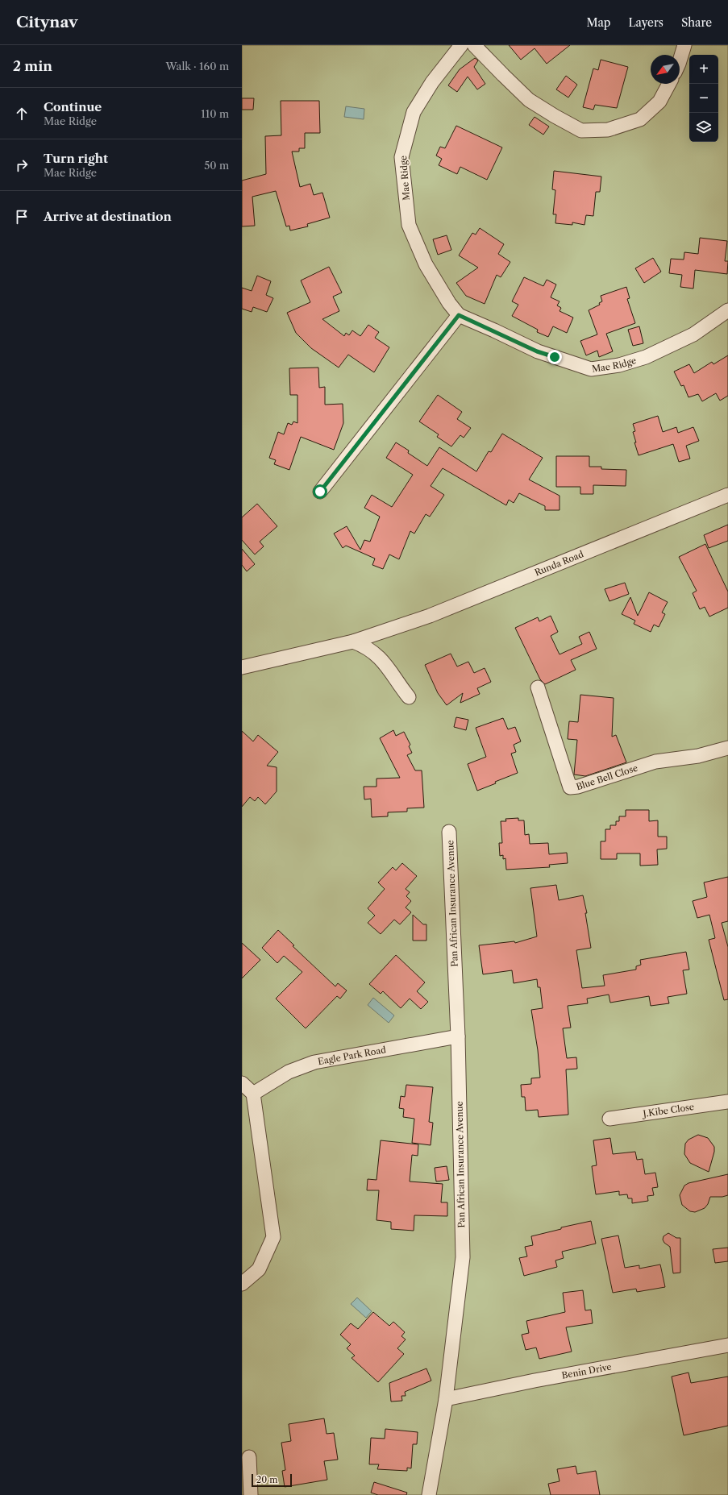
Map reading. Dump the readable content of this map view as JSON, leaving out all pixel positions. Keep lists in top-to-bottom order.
{
  "streets": {
    "street": [
      "Mae Ridge",
      "Runda Road",
      "Blue Bell Close",
      "Pan African Insurance Avenue",
      "Eagle Park Road",
      "J.Kibe Close",
      "Benin Drive"
    ]
  },
  "crossings": [
    ["Pan African Insurance Avenue", "Eagle Park Road"],
    ["Pan African Insurance Avenue", "Benin Drive"]
  ],
  "scale_bar": "20 m",
  "north": "bottom left",
  "page": {
    "header": "Citynav",
    "nav": ["Map", "Layers", "Share"],
    "heading": ["2 min", "Walk · 160 m"],
    "map_buttons": ["+", "−"],
    "list": [
      ["Continue", "Mae Ridge", "110 m"],
      ["Turn right", "Mae Ridge", "50 m"],
      "Arrive at destination"
    ],
    "scale": "20 m"
  }
}
